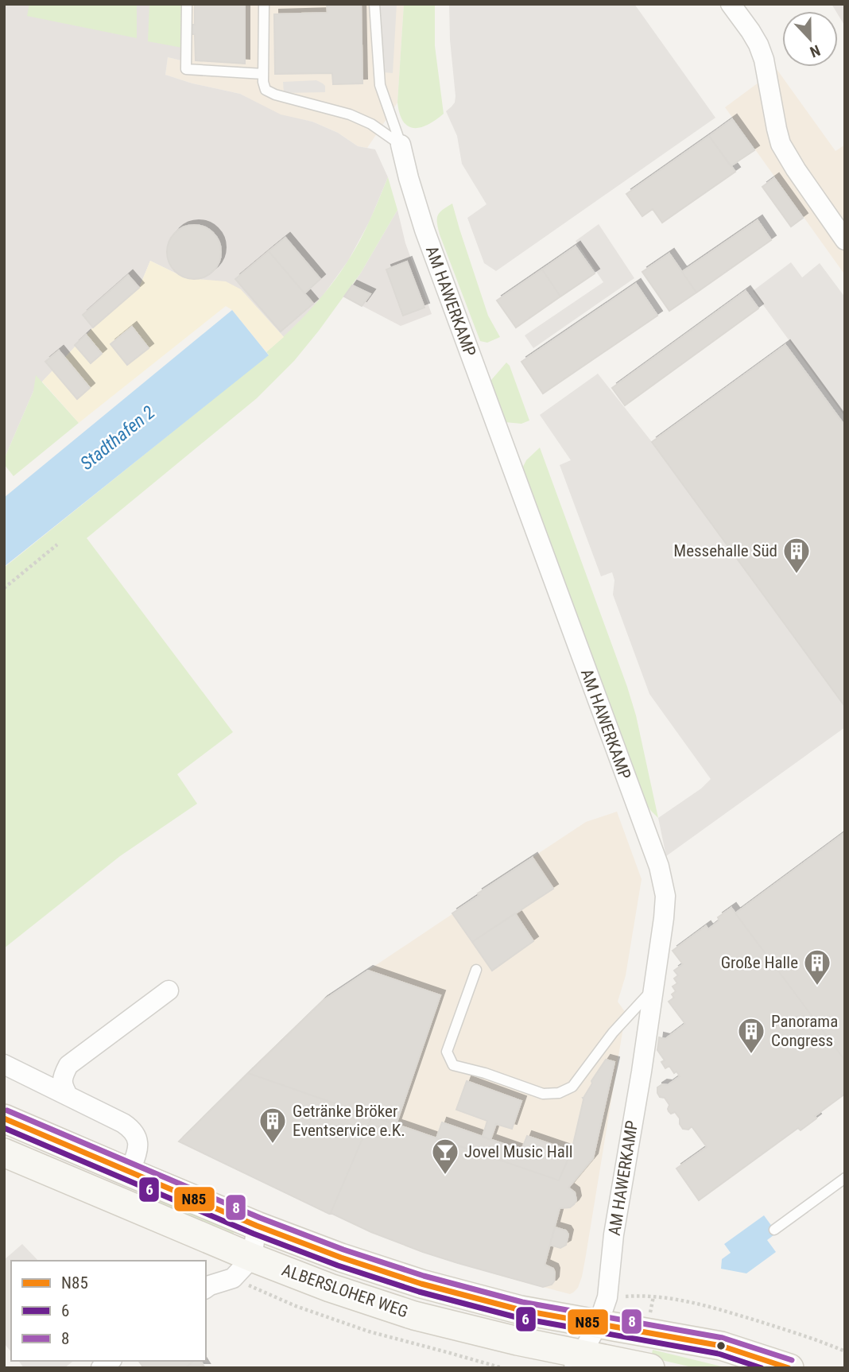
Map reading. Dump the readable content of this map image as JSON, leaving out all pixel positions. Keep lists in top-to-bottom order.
{
  "streets": {
    "main road": ["ALBERSLOHER WEG"],
    "street": ["AM HAWERKAMP"]
  },
  "crossings": [
    ["AM HAWERKAMP", "ALBERSLOHER WEG"]
  ],
  "water": ["Stadthafen 2"],
  "places": {
    "building": [
      "Messehalle Süd",
      "Große Halle",
      "Panorama Congress",
      "Getränke Bröker Eventservice e.K."
    ],
    "bar": ["Jovel Music Hall"]
  },
  "lines": ["transit line 8", "transit line N85", "transit line 6"],
  "legend": ["N85", "6", "8"],
  "north": "bottom"
}
